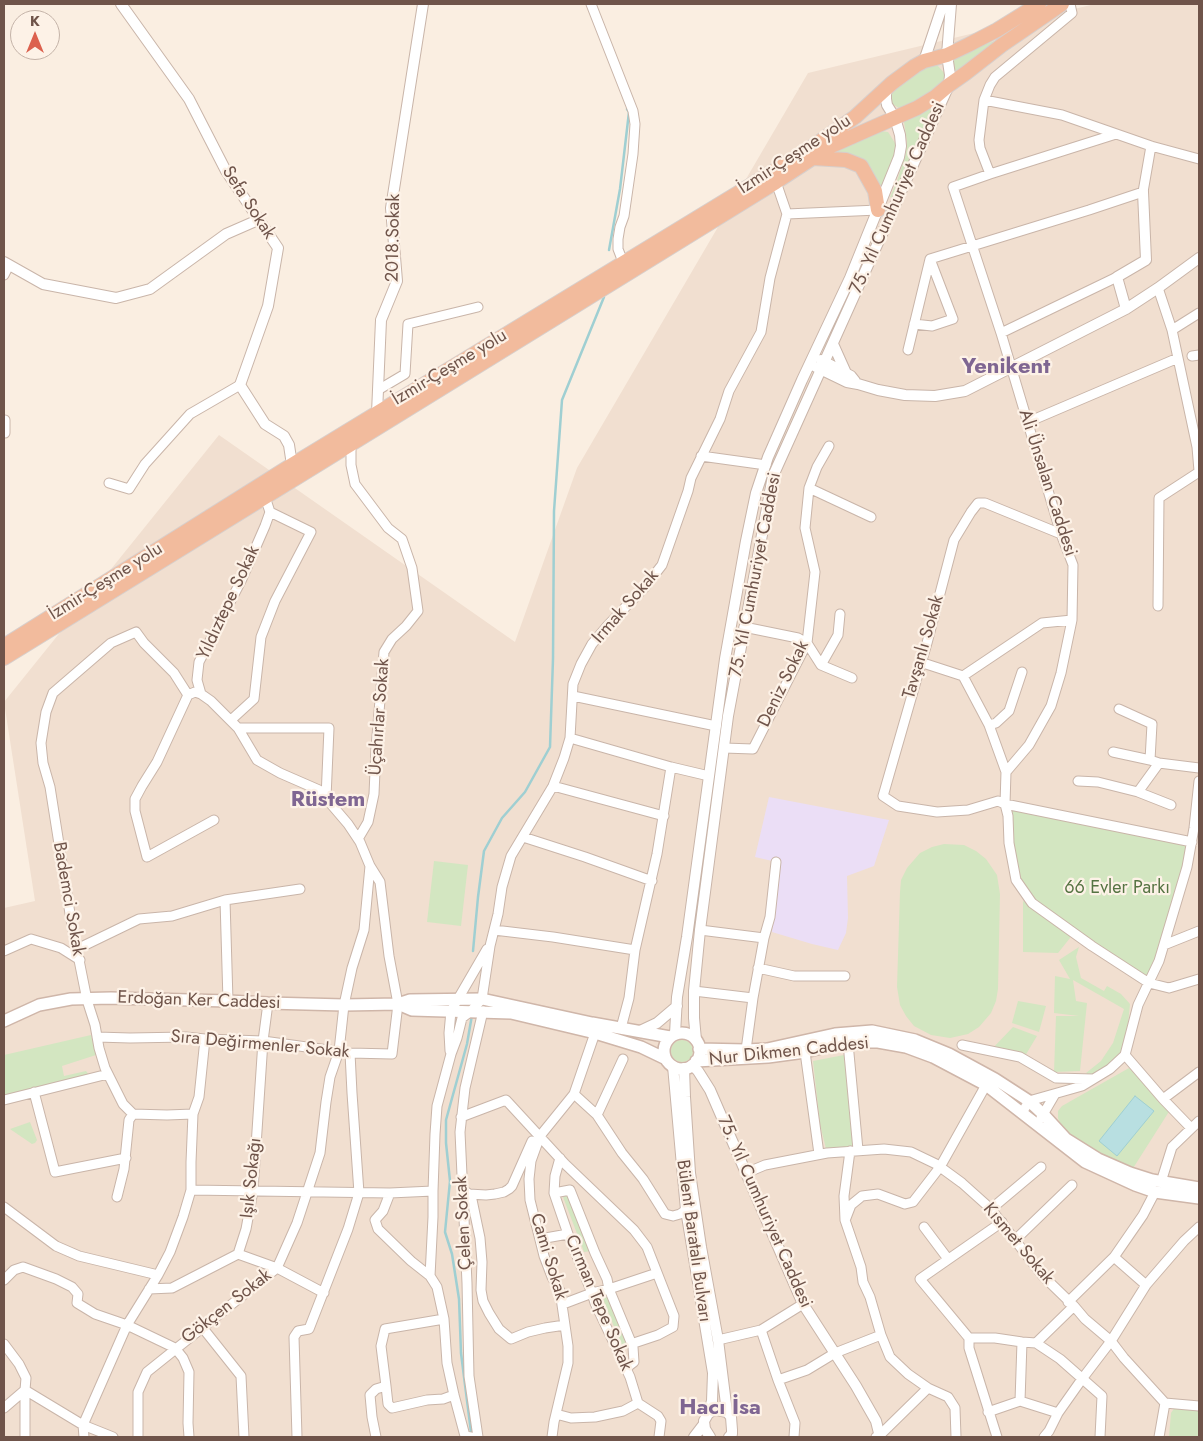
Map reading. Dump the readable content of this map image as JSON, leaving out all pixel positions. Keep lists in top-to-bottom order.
{
  "streets": {
    "highway": ["İzmir-Çeşme yolu"],
    "main road": ["Erdoğan Ker Caddesi", "Nur Dikmen Caddesi"],
    "street": [
      "75. Yıl Cumhuriyet Caddesi",
      "Sefa Sokak",
      "2018.Sokak",
      "Ali Ünsalan Caddesi",
      "Yıldıztepe Sokak",
      "Irmak Sokak",
      "Tavşanlı Sokak",
      "Deniz Sokak",
      "Üçahırlar Sokak",
      "Bademci Sokak",
      "Sıra Değirmenler Sokak",
      "Işık Sokağı",
      "Çelen Sokak",
      "Bülent Baratalı Bulvarı",
      "Kısmet Sokak",
      "Cami Sokak",
      "Cırman Tepe Sokak",
      "Gökçen Sokak"
    ]
  },
  "crossings": [
    ["İzmir-Çeşme yolu", "75. Yıl Cumhuriyet Caddesi"],
    ["İzmir-Çeşme yolu", "2018.Sokak"],
    ["İzmir-Çeşme yolu", "Üçahırlar Sokak"],
    ["75. Yıl Cumhuriyet Caddesi", "Deniz Sokak"],
    ["75. Yıl Cumhuriyet Caddesi", "Erdoğan Ker Caddesi"],
    ["75. Yıl Cumhuriyet Caddesi", "Nur Dikmen Caddesi"],
    ["75. Yıl Cumhuriyet Caddesi", "Bülent Baratalı Bulvarı"],
    ["75. Yıl Cumhuriyet Caddesi", "Kısmet Sokak"],
    ["Ali Ünsalan Caddesi", "Tavşanlı Sokak"],
    ["Bademci Sokak", "Erdoğan Ker Caddesi"],
    ["Bademci Sokak", "Sıra Değirmenler Sokak"],
    ["Erdoğan Ker Caddesi", "Sıra Değirmenler Sokak"],
    ["Erdoğan Ker Caddesi", "Nur Dikmen Caddesi"],
    ["Erdoğan Ker Caddesi", "Işık Sokağı"],
    ["Erdoğan Ker Caddesi", "Çelen Sokak"],
    ["Erdoğan Ker Caddesi", "Bülent Baratalı Bulvarı"],
    ["Erdoğan Ker Caddesi", "Cami Sokak"],
    ["Sıra Değirmenler Sokak", "Işık Sokağı"],
    ["Sıra Değirmenler Sokak", "Gökçen Sokak"],
    ["Nur Dikmen Caddesi", "Bülent Baratalı Bulvarı"]
  ],
  "districts": ["Yenikent", "Rüstem", "Hacı İsa"],
  "parks": ["66 Evler Parkı"],
  "north": "top"
}
